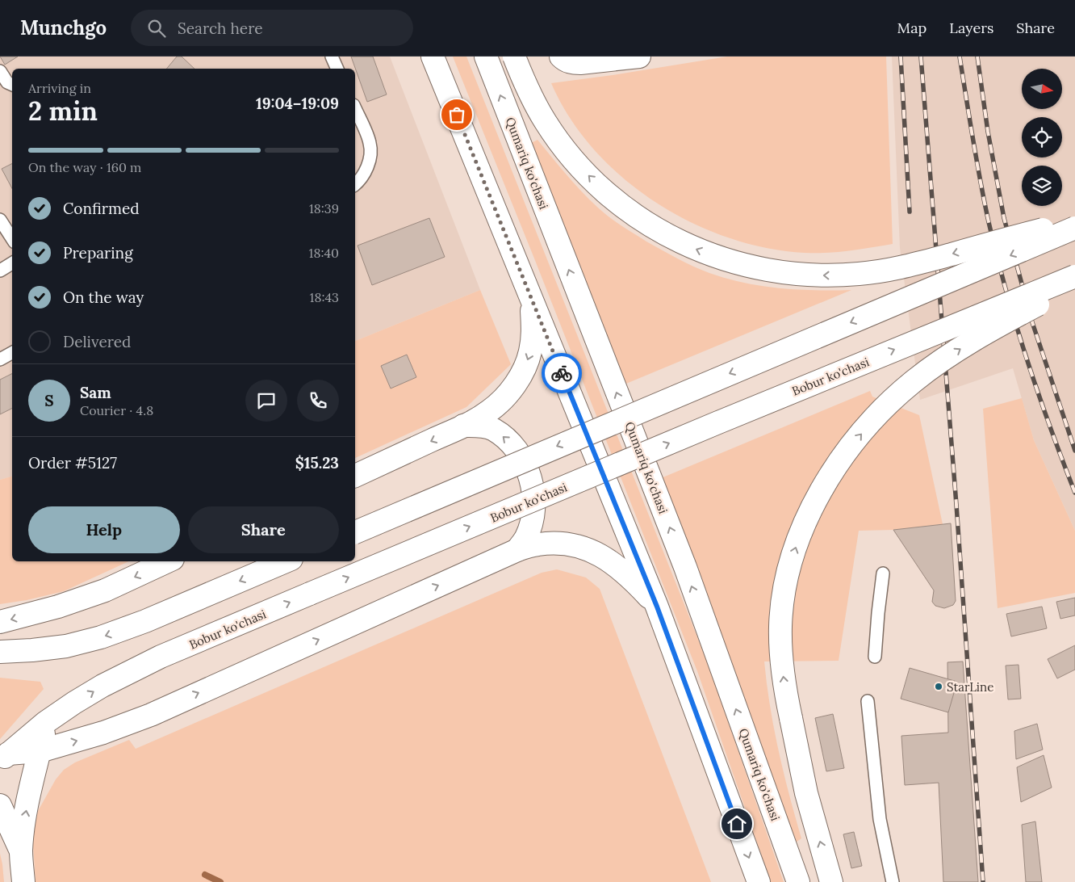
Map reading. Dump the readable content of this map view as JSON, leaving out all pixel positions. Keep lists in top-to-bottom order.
{
  "streets": {
    "main road": ["Qumariq ko'chasi", "Bobur ko'chasi"]
  },
  "places": ["StarLine"],
  "north": "right",
  "page": {
    "header": "Munchgo",
    "search": "Search here",
    "nav": ["Map", "Layers", "Share"],
    "heading": ["2 min", "Arriving in", "19:04–19:09"],
    "panel": [
      "Sam",
      "Courier · 4.8",
      "Order #5127",
      "$15.23"
    ],
    "bar": "On the way · 160 m",
    "list": [
      ["Confirmed", "18:39"],
      ["Preparing", "18:40"],
      ["On the way", "18:43"],
      "Delivered"
    ],
    "round": "S",
    "buttons": ["Help", "Share"]
  }
}
